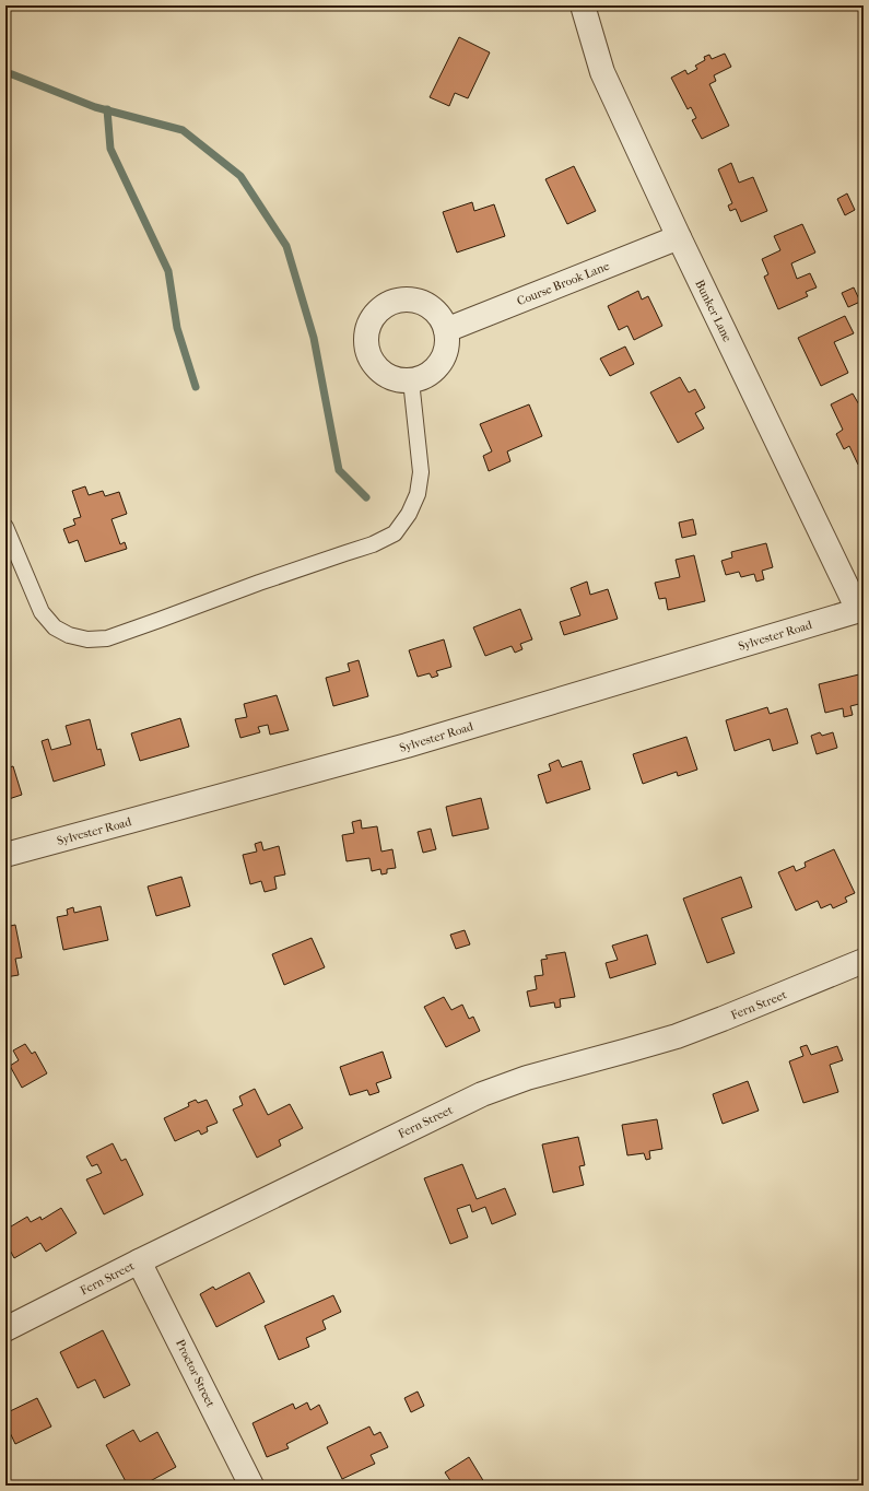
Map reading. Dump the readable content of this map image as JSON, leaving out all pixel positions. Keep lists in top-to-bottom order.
{
  "streets": {
    "street": [
      "Course Brook Lane",
      "Bunker Lane",
      "Sylvester Road",
      "Fern Street",
      "Proctor Street"
    ]
  },
  "crossings": [
    ["Course Brook Lane", "Bunker Lane"],
    ["Bunker Lane", "Sylvester Road"],
    ["Fern Street", "Proctor Street"]
  ]
}
